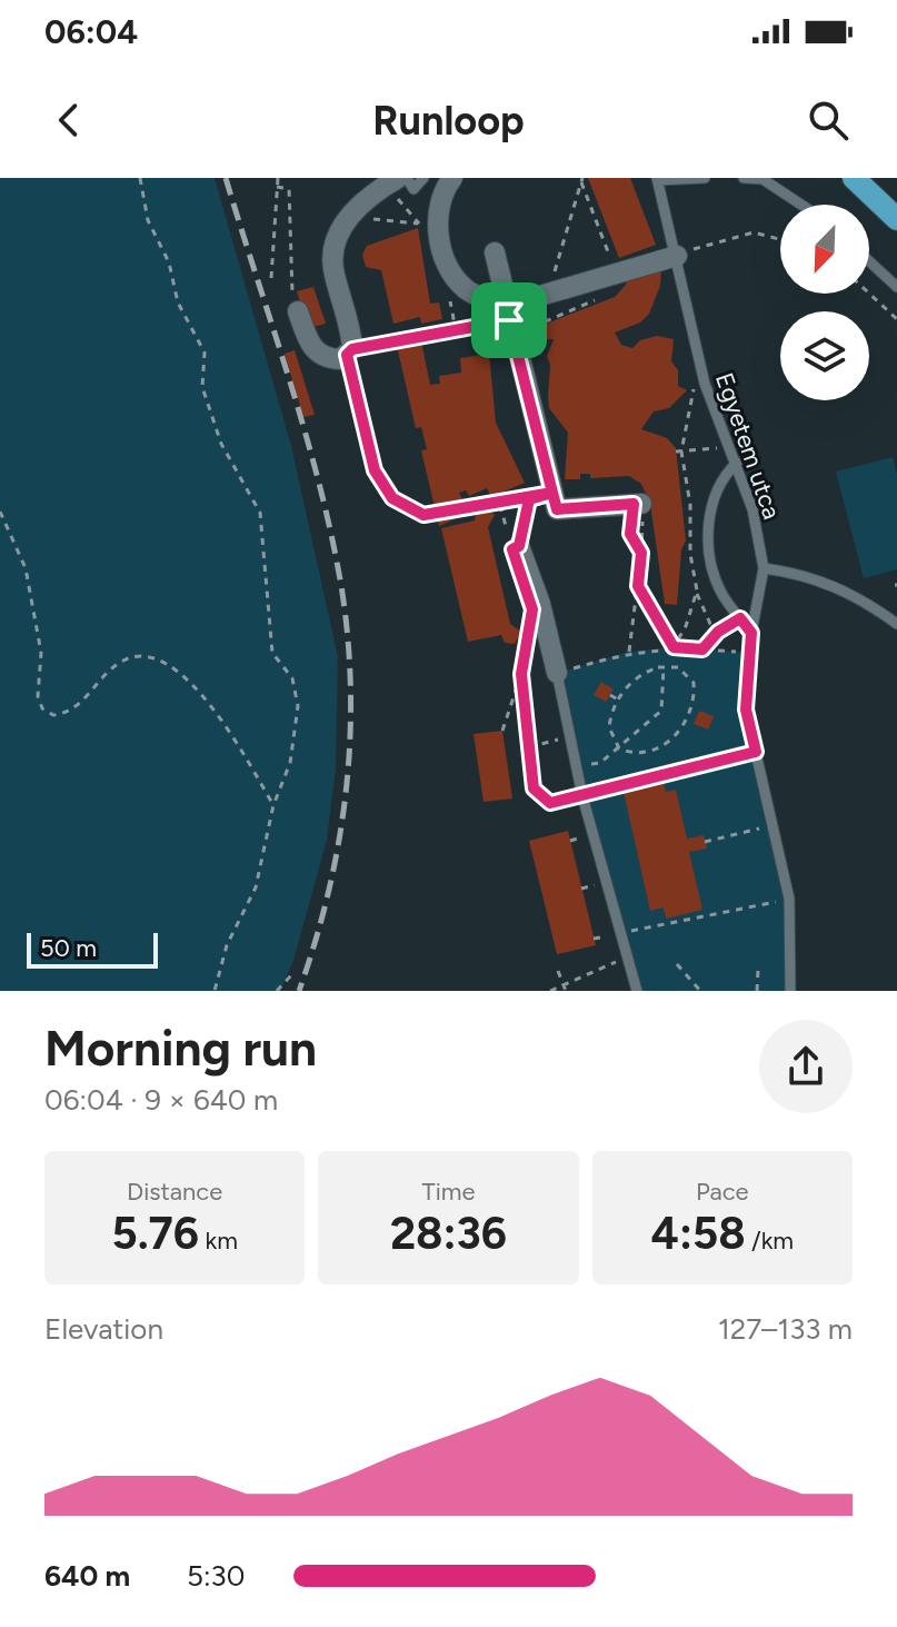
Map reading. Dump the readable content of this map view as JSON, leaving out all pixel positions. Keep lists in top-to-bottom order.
{
  "streets": {
    "lane": ["Egyetem utca"]
  },
  "scale_bar": "50 m",
  "north": "bottom left",
  "page": {
    "status": "06:04",
    "header": "Runloop",
    "scale": "50 m",
    "heading": ["Morning run", "06:04 · 9 × 640 m"],
    "stats": [
      ["Distance", "5.76 km"],
      ["Time", "28:36"],
      ["Pace", "4:58 /km"]
    ],
    "chart": ["Elevation", "127–133 m"],
    "list": [
      {
        "name": "640 m",
        "note": "5:30"
      }
    ]
  }
}
